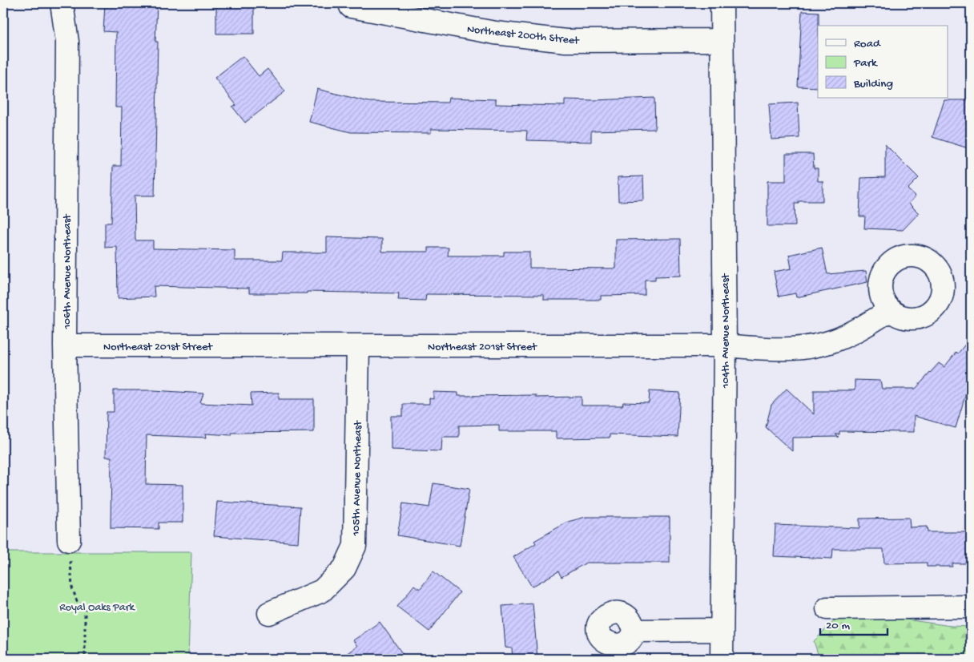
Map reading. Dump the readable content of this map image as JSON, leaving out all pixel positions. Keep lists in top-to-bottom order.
{
  "streets": {
    "street": [
      "Northeast 200th Street",
      "106th Avenue Northeast",
      "104th Avenue Northeast",
      "Northeast 201st Street",
      "105th Avenue Northeast"
    ]
  },
  "crossings": [
    ["Northeast 200th Street", "104th Avenue Northeast"],
    ["106th Avenue Northeast", "Northeast 201st Street"],
    ["104th Avenue Northeast", "Northeast 201st Street"],
    ["Northeast 201st Street", "105th Avenue Northeast"]
  ],
  "parks": ["Royal Oaks Park"],
  "legend": ["Road", "Park", "Building"],
  "scale_bar": "20 m"
}
